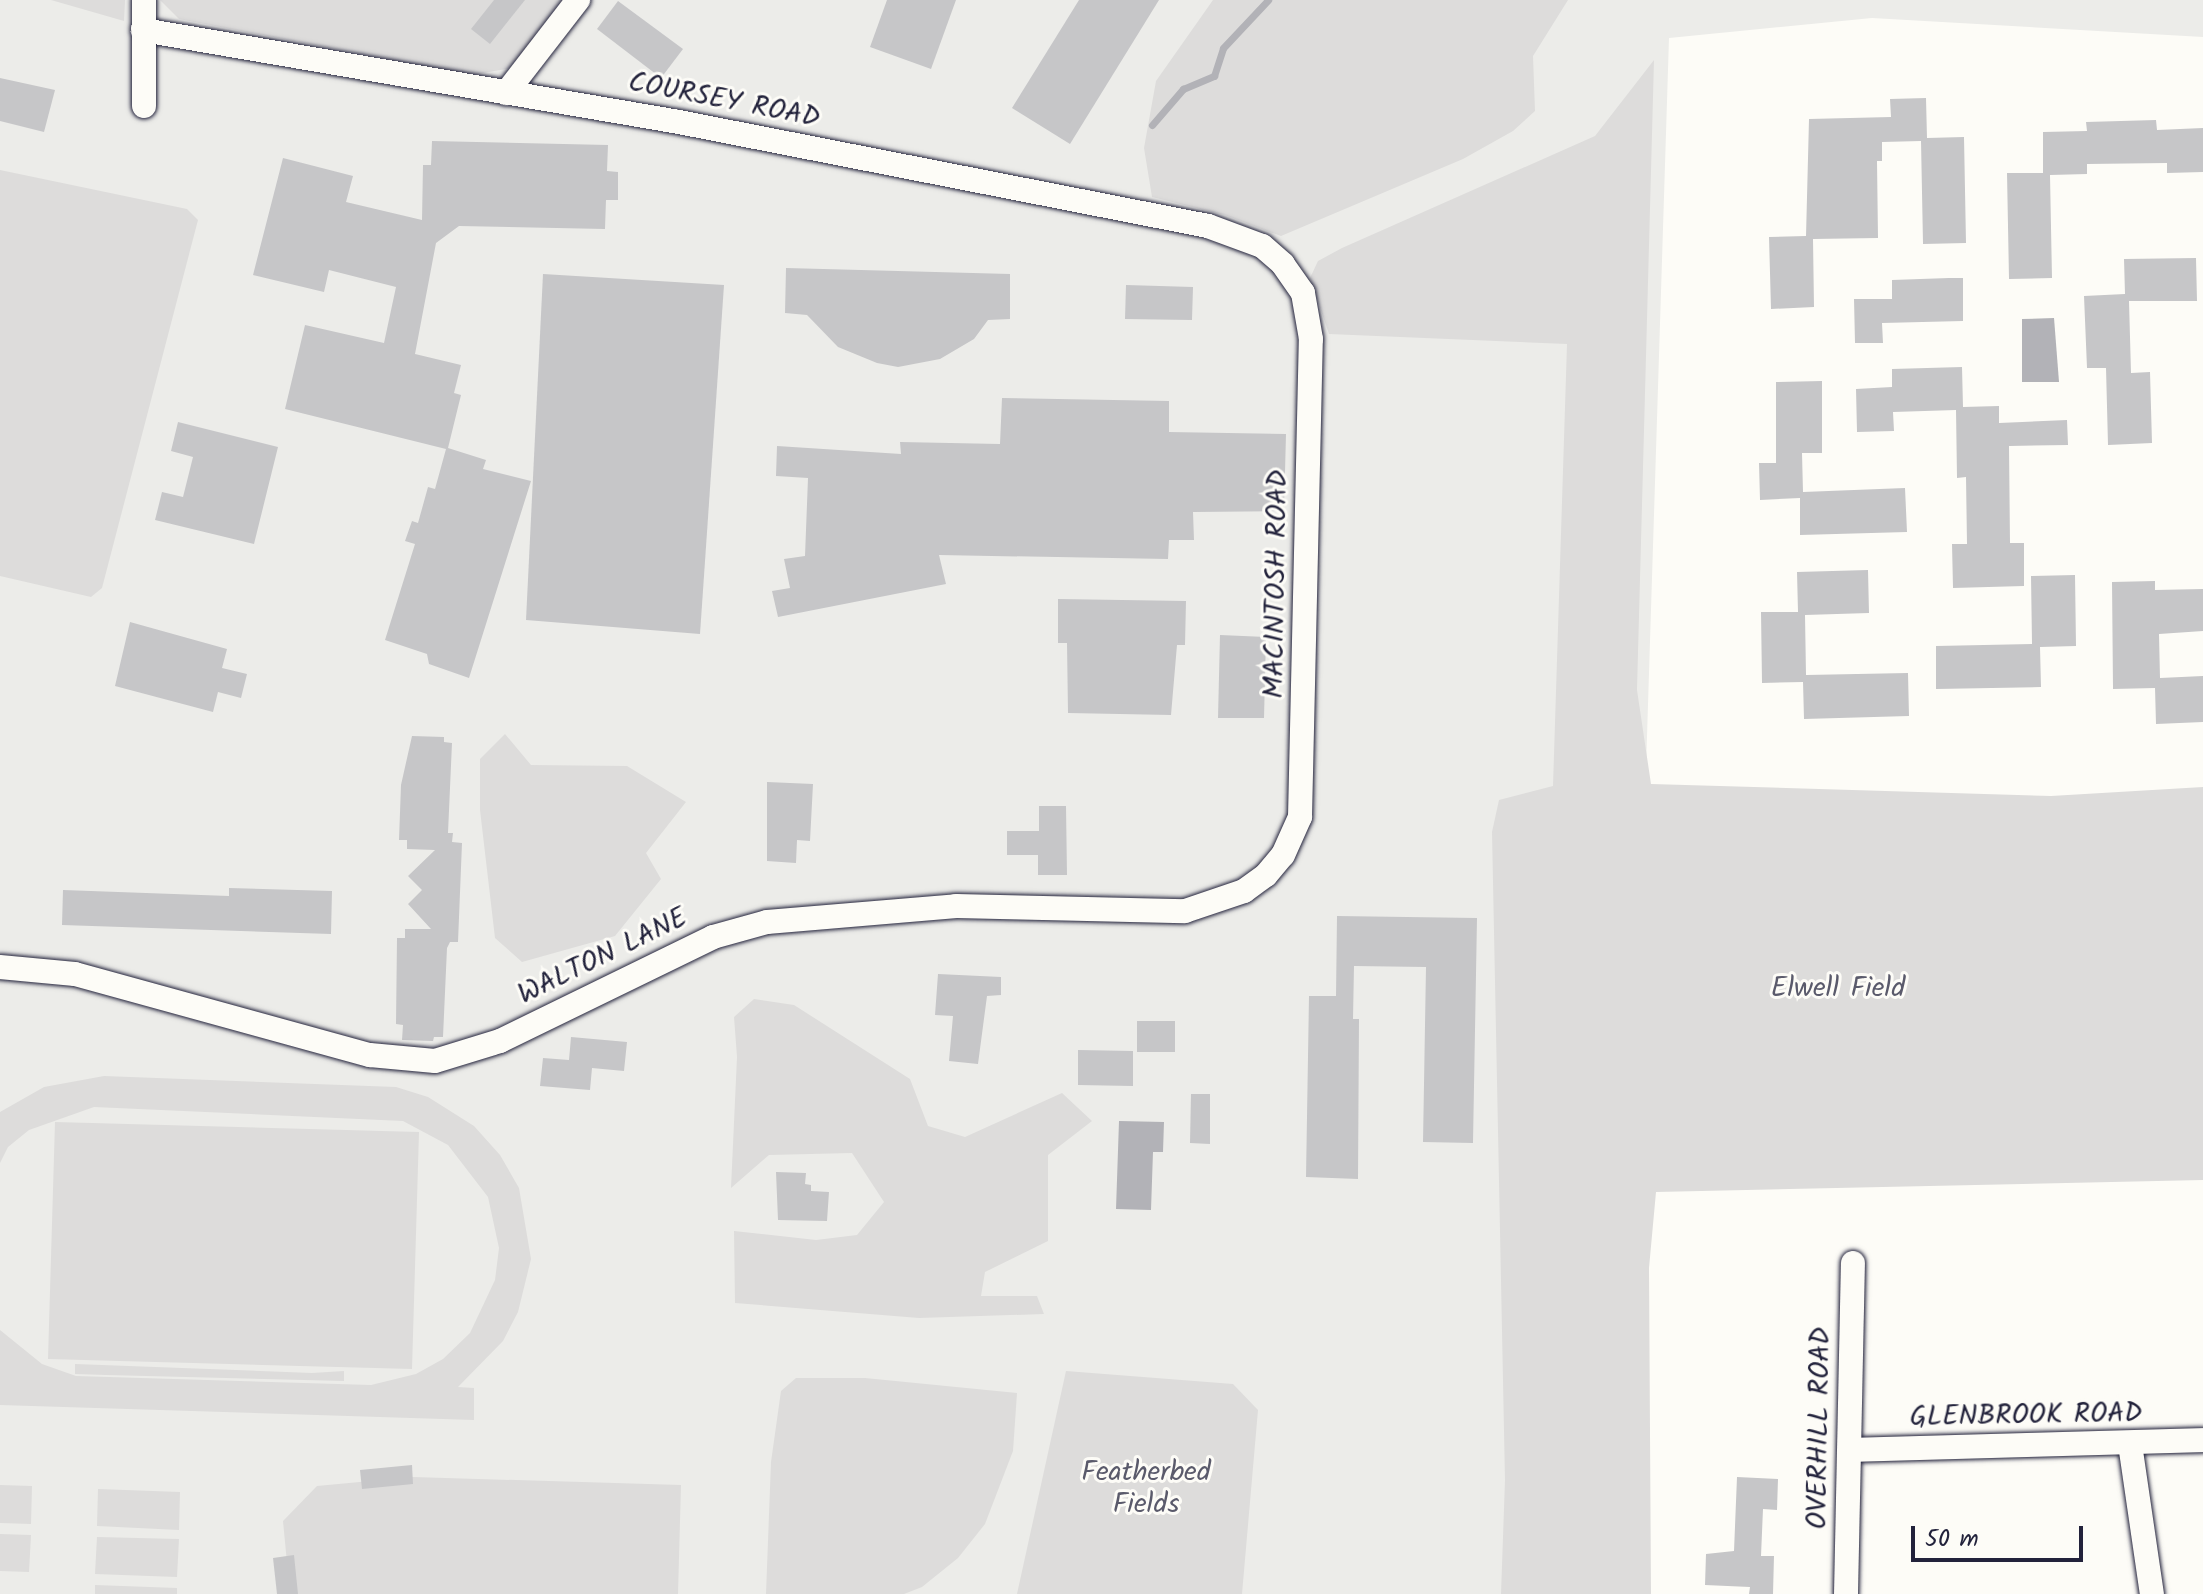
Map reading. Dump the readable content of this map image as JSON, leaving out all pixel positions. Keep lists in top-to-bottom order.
{
  "streets": {
    "street": [
      "COURSEY ROAD",
      "MACINTOSH ROAD",
      "WALTON LANE",
      "GLENBROOK ROAD",
      "OVERHILL ROAD"
    ]
  },
  "crossings": [
    ["COURSEY ROAD", "MACINTOSH ROAD"],
    ["MACINTOSH ROAD", "WALTON LANE"],
    ["GLENBROOK ROAD", "OVERHILL ROAD"]
  ],
  "parks": ["Elwell Field", "Featherbed Fields"],
  "scale_bar": "50 m"
}
